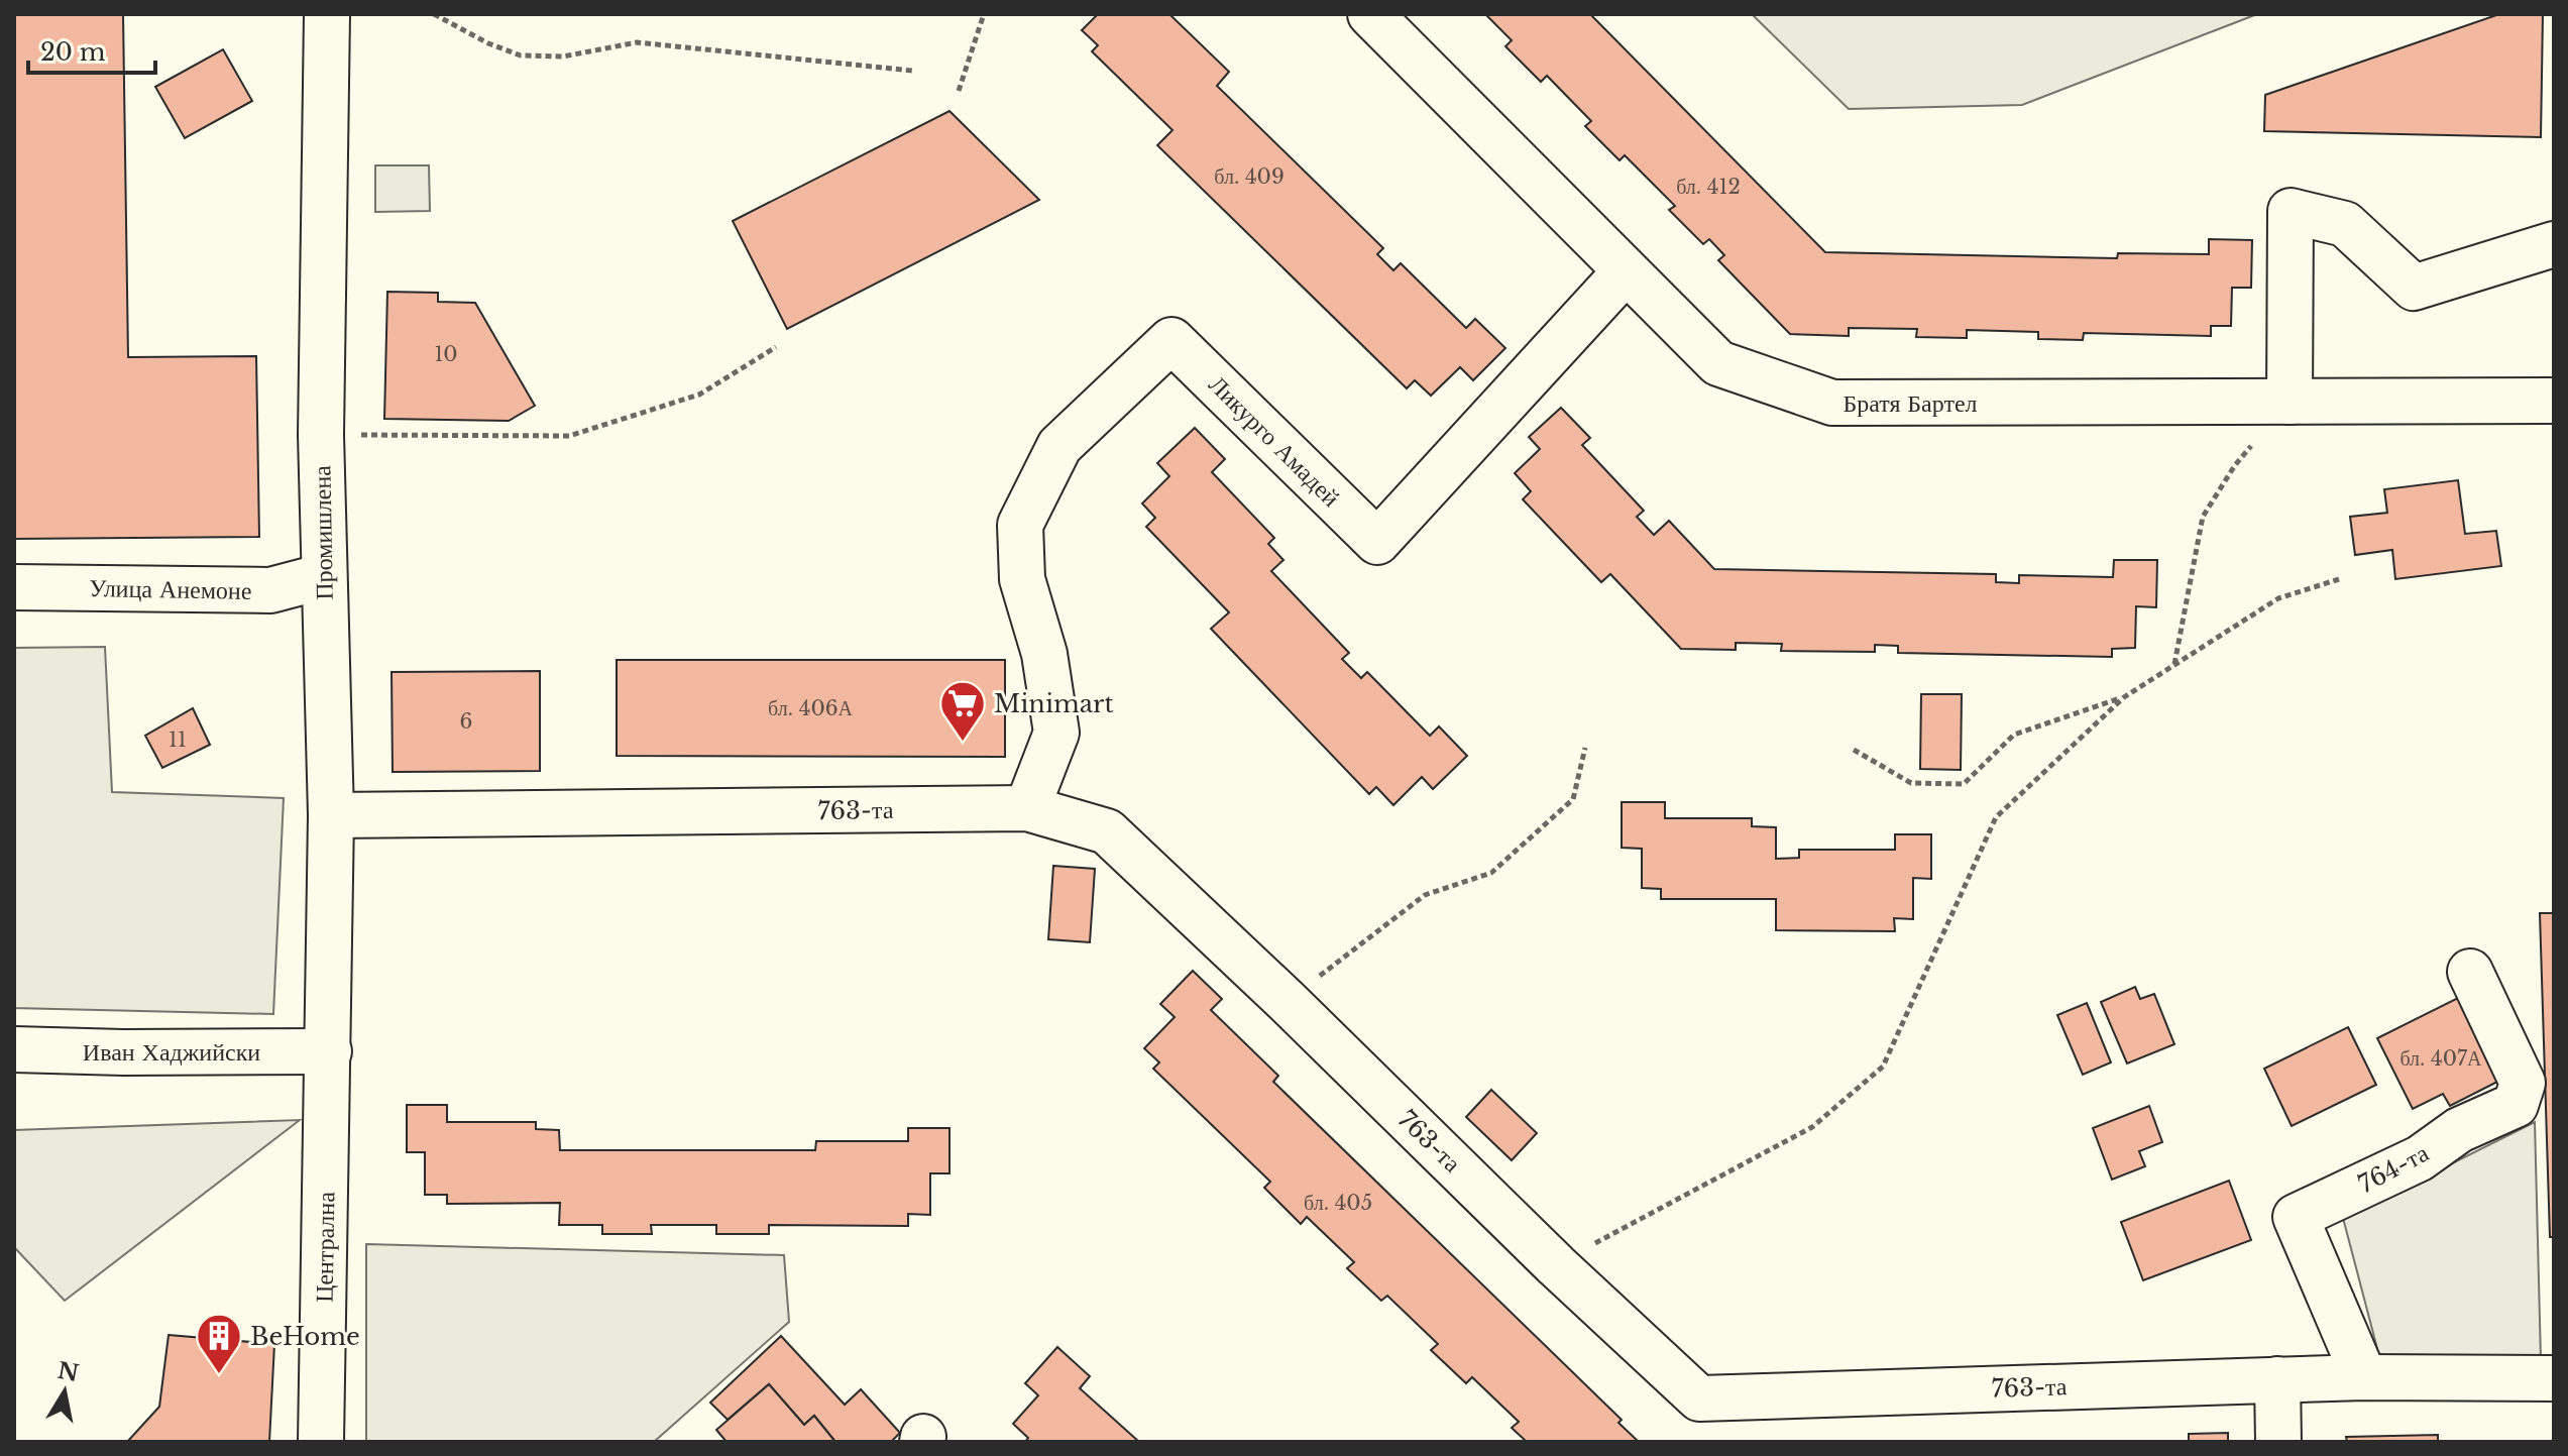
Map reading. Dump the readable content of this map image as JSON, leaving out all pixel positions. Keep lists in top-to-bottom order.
{
  "streets": {
    "street": [
      "Братя Бартел",
      "Ликурго Амадей",
      "Промишлена",
      "Улица Анемоне",
      "763-та",
      "Иван Хаджийски",
      "764-та",
      "Централна"
    ]
  },
  "crossings": [
    ["Братя Бартел", "Ликурго Амадей"],
    ["Ликурго Амадей", "763-та"],
    ["Промишлена", "Улица Анемоне"],
    ["Промишлена", "763-та"],
    ["Промишлена", "Иван Хаджийски"],
    ["Промишлена", "Централна"],
    ["763-та", "764-та"],
    ["Иван Хаджийски", "Централна"]
  ],
  "places": {
    "supermarket": ["Minimart"],
    "building": ["BeHome"]
  },
  "house_numbers": [
    "бл. 409",
    "бл. 412",
    "10",
    "бл. 406А",
    "6",
    "11",
    "бл. 407А",
    "бл. 405"
  ],
  "scale_bar": "20 m",
  "north": "top"
}
